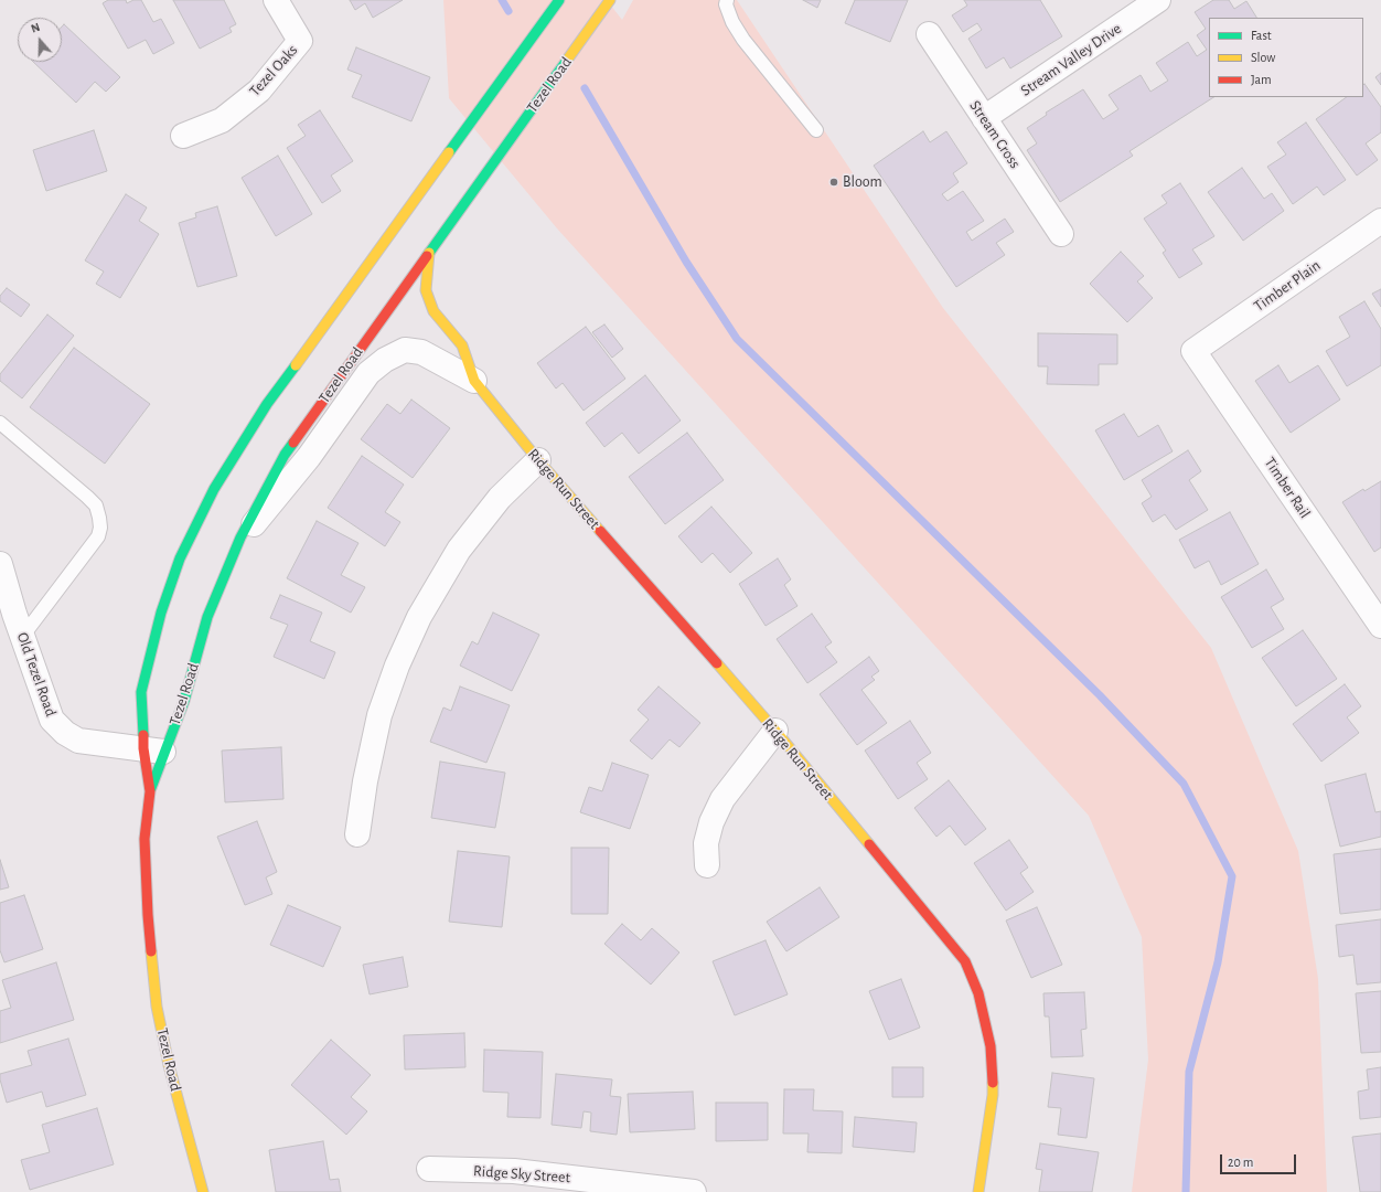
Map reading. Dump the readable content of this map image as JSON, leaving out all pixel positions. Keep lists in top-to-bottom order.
{
  "streets": {
    "main road": ["Tezel Road", "Ridge Run Street"],
    "street": [
      "Stream Valley Drive",
      "Tezel Oaks",
      "Stream Cross",
      "Timber Plain",
      "Timber Rail",
      "Old Tezel Road",
      "Ridge Sky Street"
    ]
  },
  "crossings": [
    ["Stream Valley Drive", "Stream Cross"],
    ["Tezel Road", "Ridge Run Street"],
    ["Tezel Road", "Old Tezel Road"],
    ["Timber Plain", "Timber Rail"]
  ],
  "places": ["Bloom"],
  "legend": ["Fast", "Slow", "Jam"],
  "scale_bar": "20 m",
  "north": "top"
}
